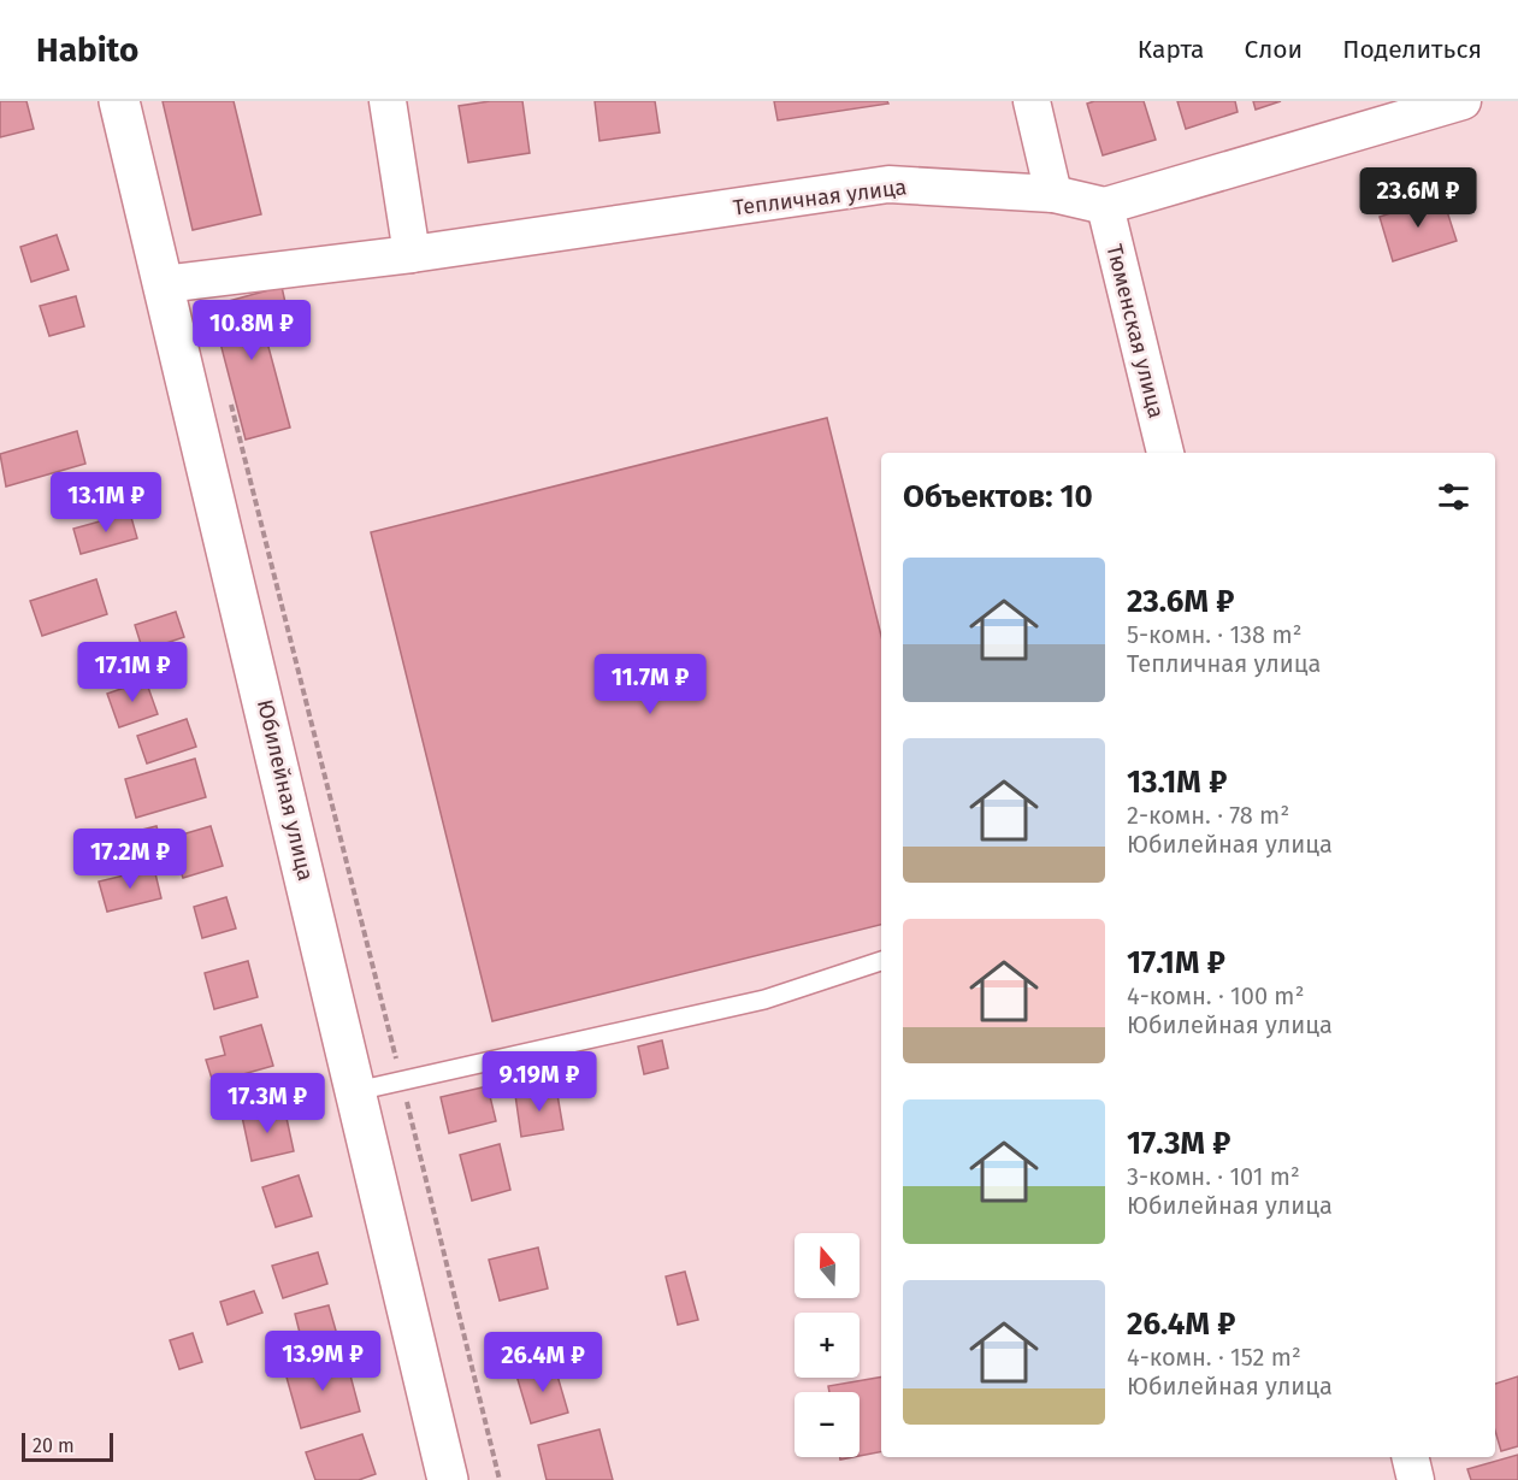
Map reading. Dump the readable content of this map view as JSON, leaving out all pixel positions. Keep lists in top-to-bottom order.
{
  "streets": {
    "street": ["Тепличная улица", "Тюменская улица", "Юбилейная улица"]
  },
  "crossings": [
    ["Тепличная улица", "Тюменская улица"],
    ["Тепличная улица", "Юбилейная улица"]
  ],
  "scale_bar": "20 m",
  "north": "top",
  "page": {
    "header": "Habito",
    "nav": ["Карта", "Слои", "Поделиться"],
    "price": [
      "23.6M ₽",
      "10.8M ₽",
      "13.1M ₽",
      "17.1M ₽",
      "11.7M ₽",
      "17.2M ₽",
      "9.19M ₽",
      "17.3M ₽",
      "13.9M ₽",
      "26.4M ₽"
    ],
    "heading": "Объектов: 10",
    "list": [
      {
        "name": "23.6M ₽",
        "note": "5-комн. · 138 m² · Тепличная улица"
      },
      {
        "name": "13.1M ₽",
        "note": "2-комн. · 78 m² · Юбилейная улица"
      },
      {
        "name": "17.1M ₽",
        "note": "4-комн. · 100 m² · Юбилейная улица"
      },
      {
        "name": "17.3M ₽",
        "note": "3-комн. · 101 m² · Юбилейная улица"
      },
      {
        "name": "26.4M ₽",
        "note": "4-комн. · 152 m² · Юбилейная улица"
      }
    ],
    "map_buttons": ["+", "−"],
    "scale": "20 m"
  }
}
